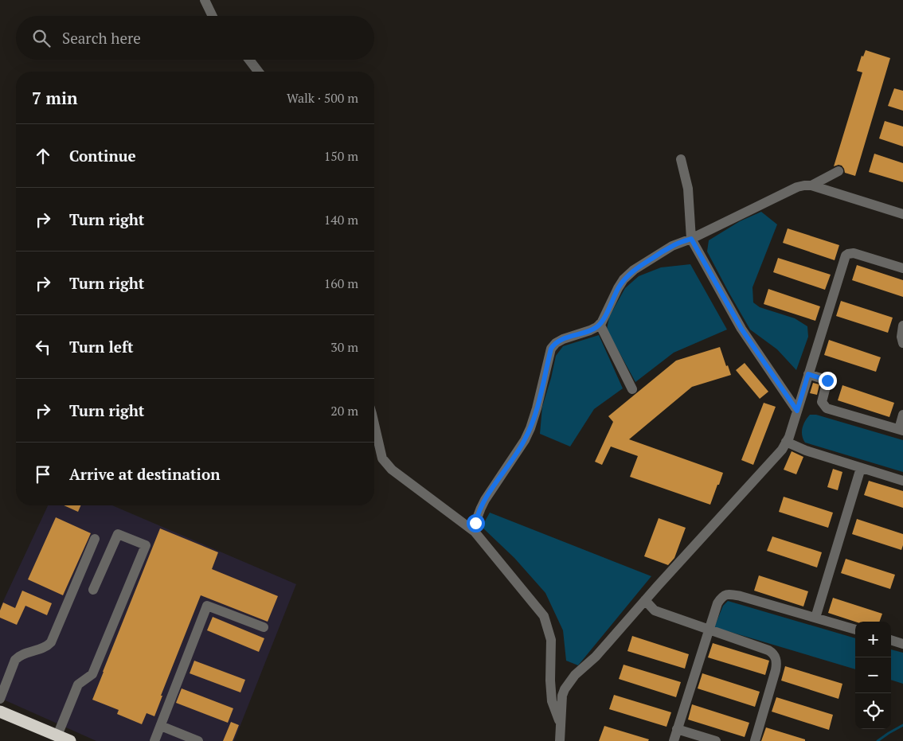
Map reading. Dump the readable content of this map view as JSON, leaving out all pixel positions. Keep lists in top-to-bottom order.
{
  "page": {
    "search": "Search here",
    "heading": ["7 min", "Walk · 500 m"],
    "list": [
      ["Continue", "150 m"],
      ["Turn right", "140 m"],
      ["Turn right", "160 m"],
      ["Turn left", "30 m"],
      ["Turn right", "20 m"],
      "Arrive at destination"
    ],
    "map_buttons": ["+", "−"]
  }
}
